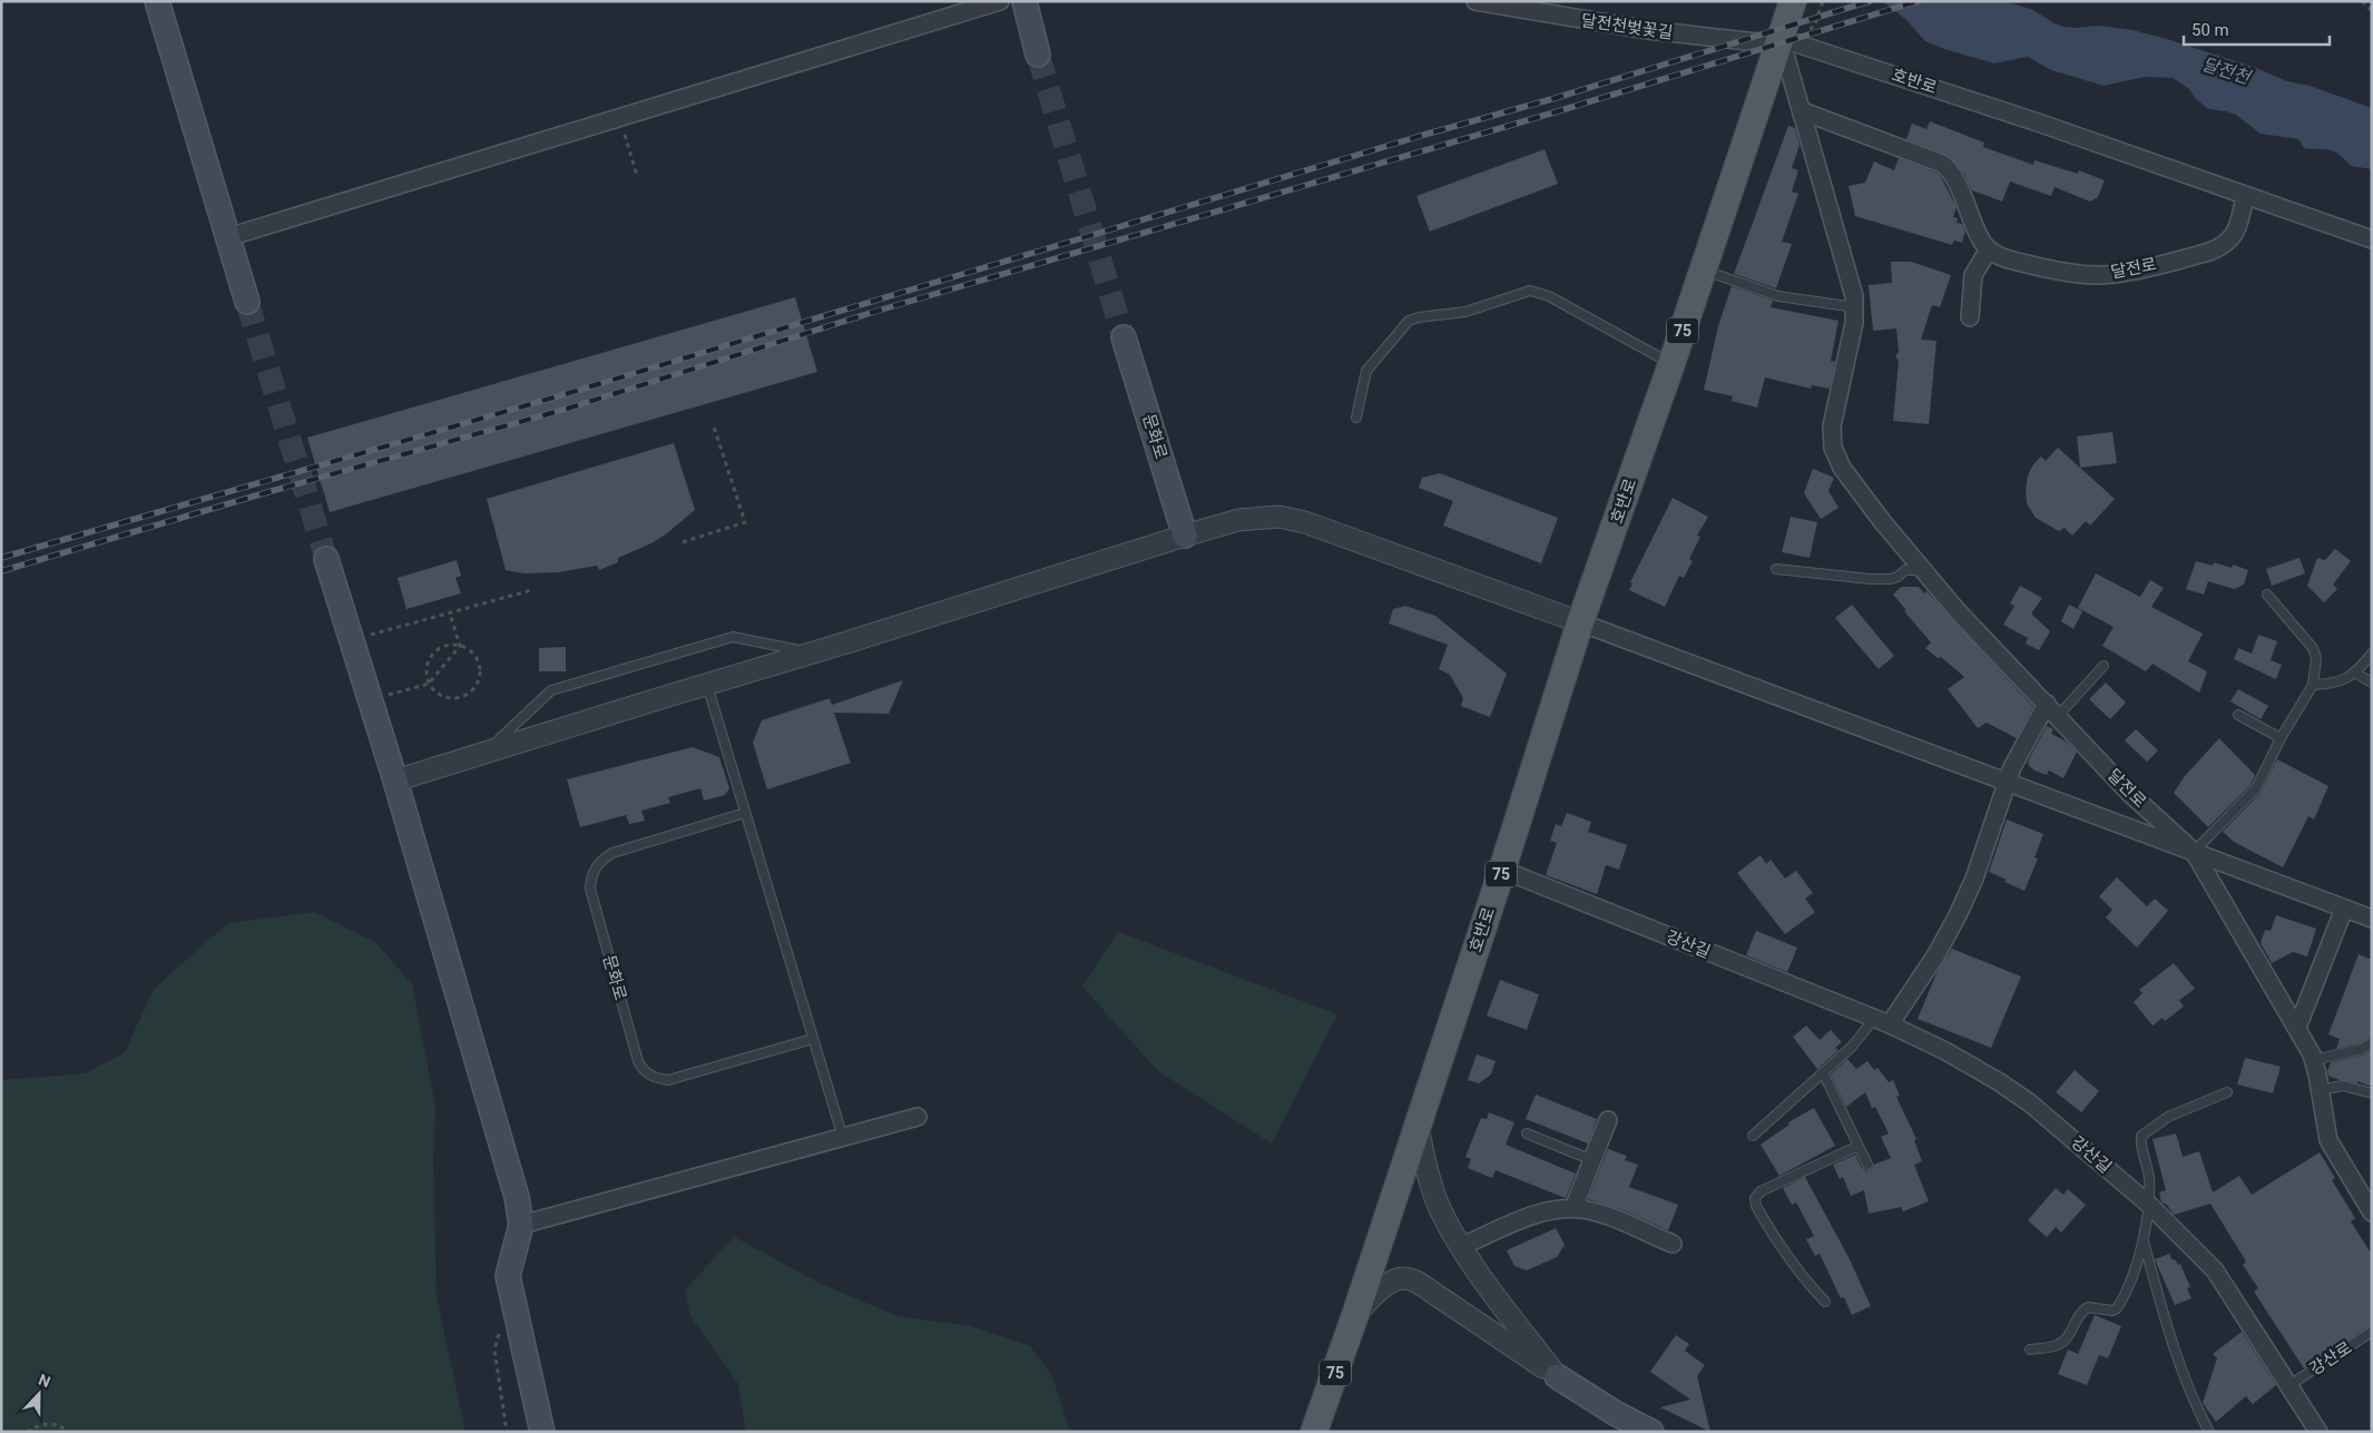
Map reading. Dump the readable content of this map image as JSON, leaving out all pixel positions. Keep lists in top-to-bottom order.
{
  "streets": {
    "main road": ["호반로", "75", "문화로"],
    "street": ["달전천벚꽃길", "달전로", "강산길"],
    "lane": ["강산로"]
  },
  "crossings": [
    ["달전천벚꽃길", "호반로"],
    ["달전천벚꽃길", "달전로"],
    ["달전천벚꽃길", "75"],
    ["호반로", "달전로"],
    ["호반로", "75"],
    ["호반로", "강산길"],
    ["달전로", "75"],
    ["강산길", "강산로"]
  ],
  "water": ["달전천"],
  "scale_bar": "50 m",
  "north": "top"
}
